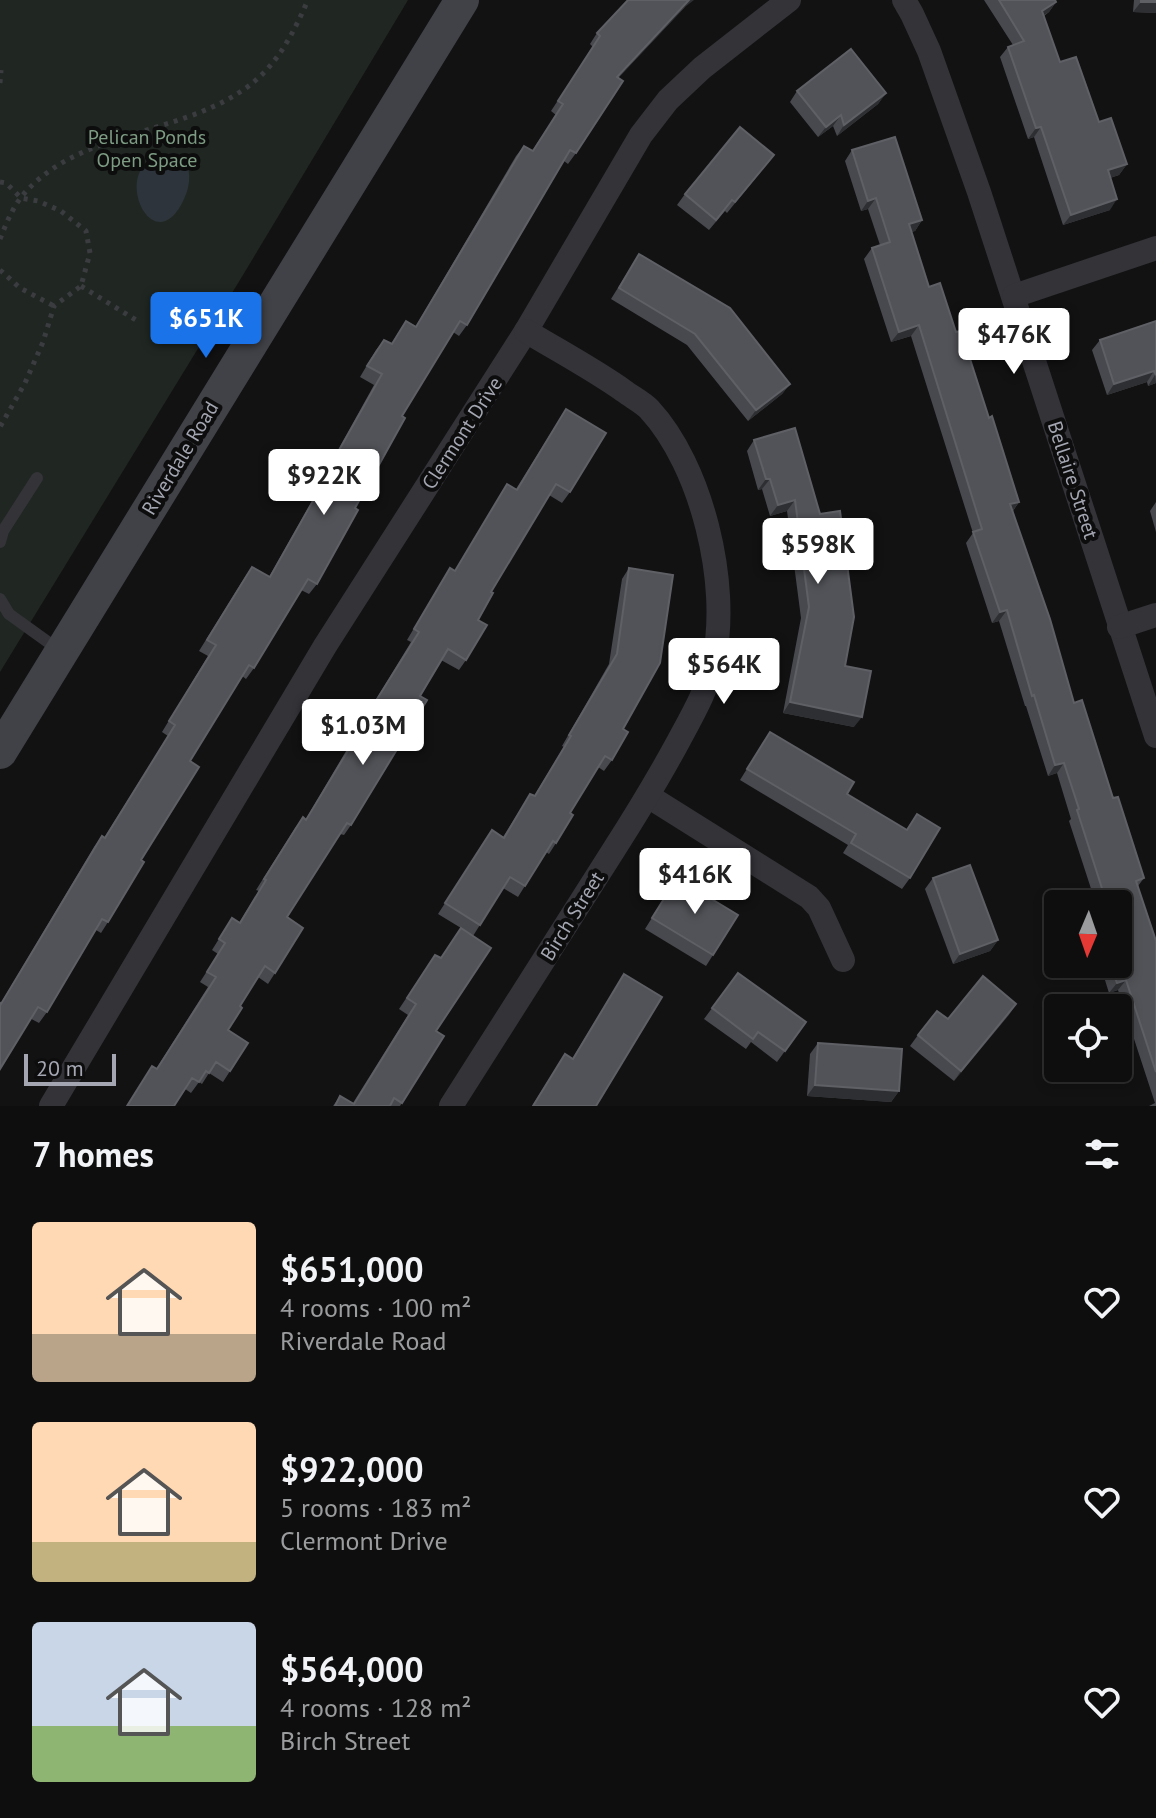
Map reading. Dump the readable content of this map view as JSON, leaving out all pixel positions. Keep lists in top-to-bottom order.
{
  "streets": {
    "street": [
      "Clermont Drive",
      "Riverdale Road",
      "Bellaire Street",
      "Birch Street"
    ]
  },
  "crossings": [
    ["Clermont Drive", "Birch Street"]
  ],
  "parks": ["Pelican Ponds Open Space"],
  "scale_bar": "20 m",
  "north": "bottom",
  "page": {
    "price": [
      "$651K",
      "$476K",
      "$922K",
      "$598K",
      "$564K",
      "$1.03M",
      "$416K"
    ],
    "scale": "20 m",
    "heading": "7 homes",
    "list": [
      {
        "name": "$651,000",
        "note": "4 rooms · 100 m² · Riverdale Road"
      },
      {
        "name": "$922,000",
        "note": "5 rooms · 183 m² · Clermont Drive"
      },
      {
        "name": "$564,000",
        "note": "4 rooms · 128 m² · Birch Street"
      }
    ]
  }
}
